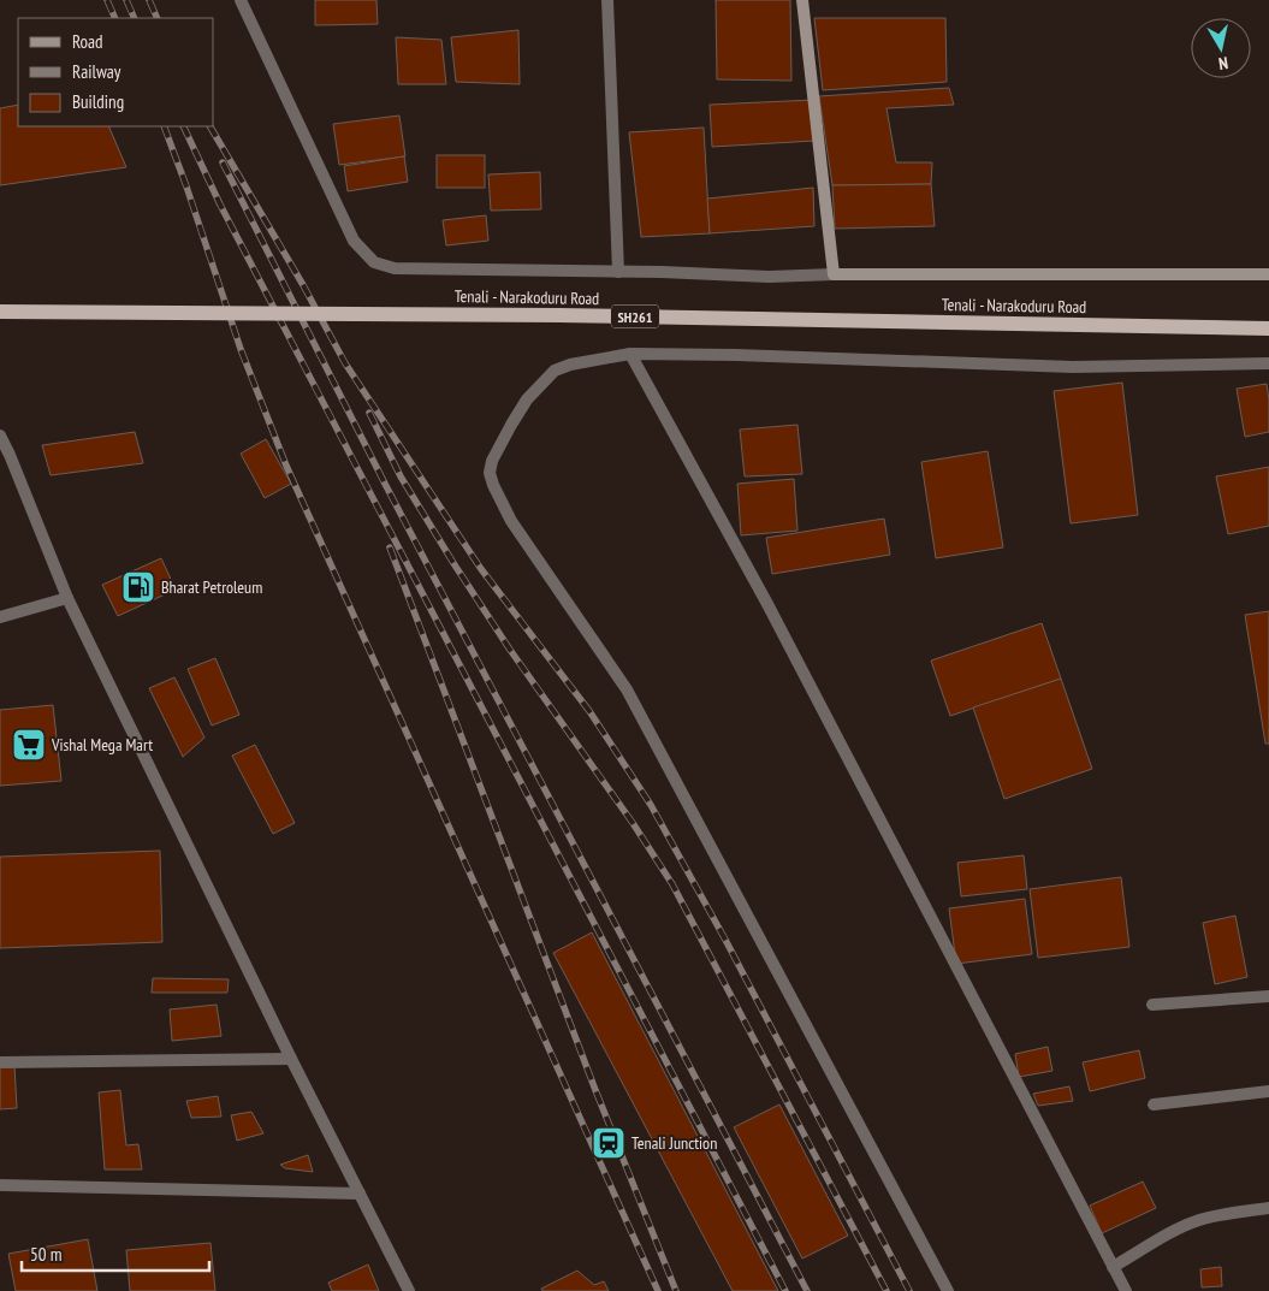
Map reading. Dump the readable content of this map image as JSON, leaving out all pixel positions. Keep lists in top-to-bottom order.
{
  "streets": {
    "main road": ["Tenali - Narakoduru Road", "SH261"]
  },
  "places": {
    "fuel station": ["Bharat Petroleum"],
    "supermarket": ["Vishal Mega Mart"],
    "station": ["Tenali Junction"]
  },
  "legend": ["Road", "Railway", "Building"],
  "scale_bar": "50 m",
  "north": "bottom"
}
